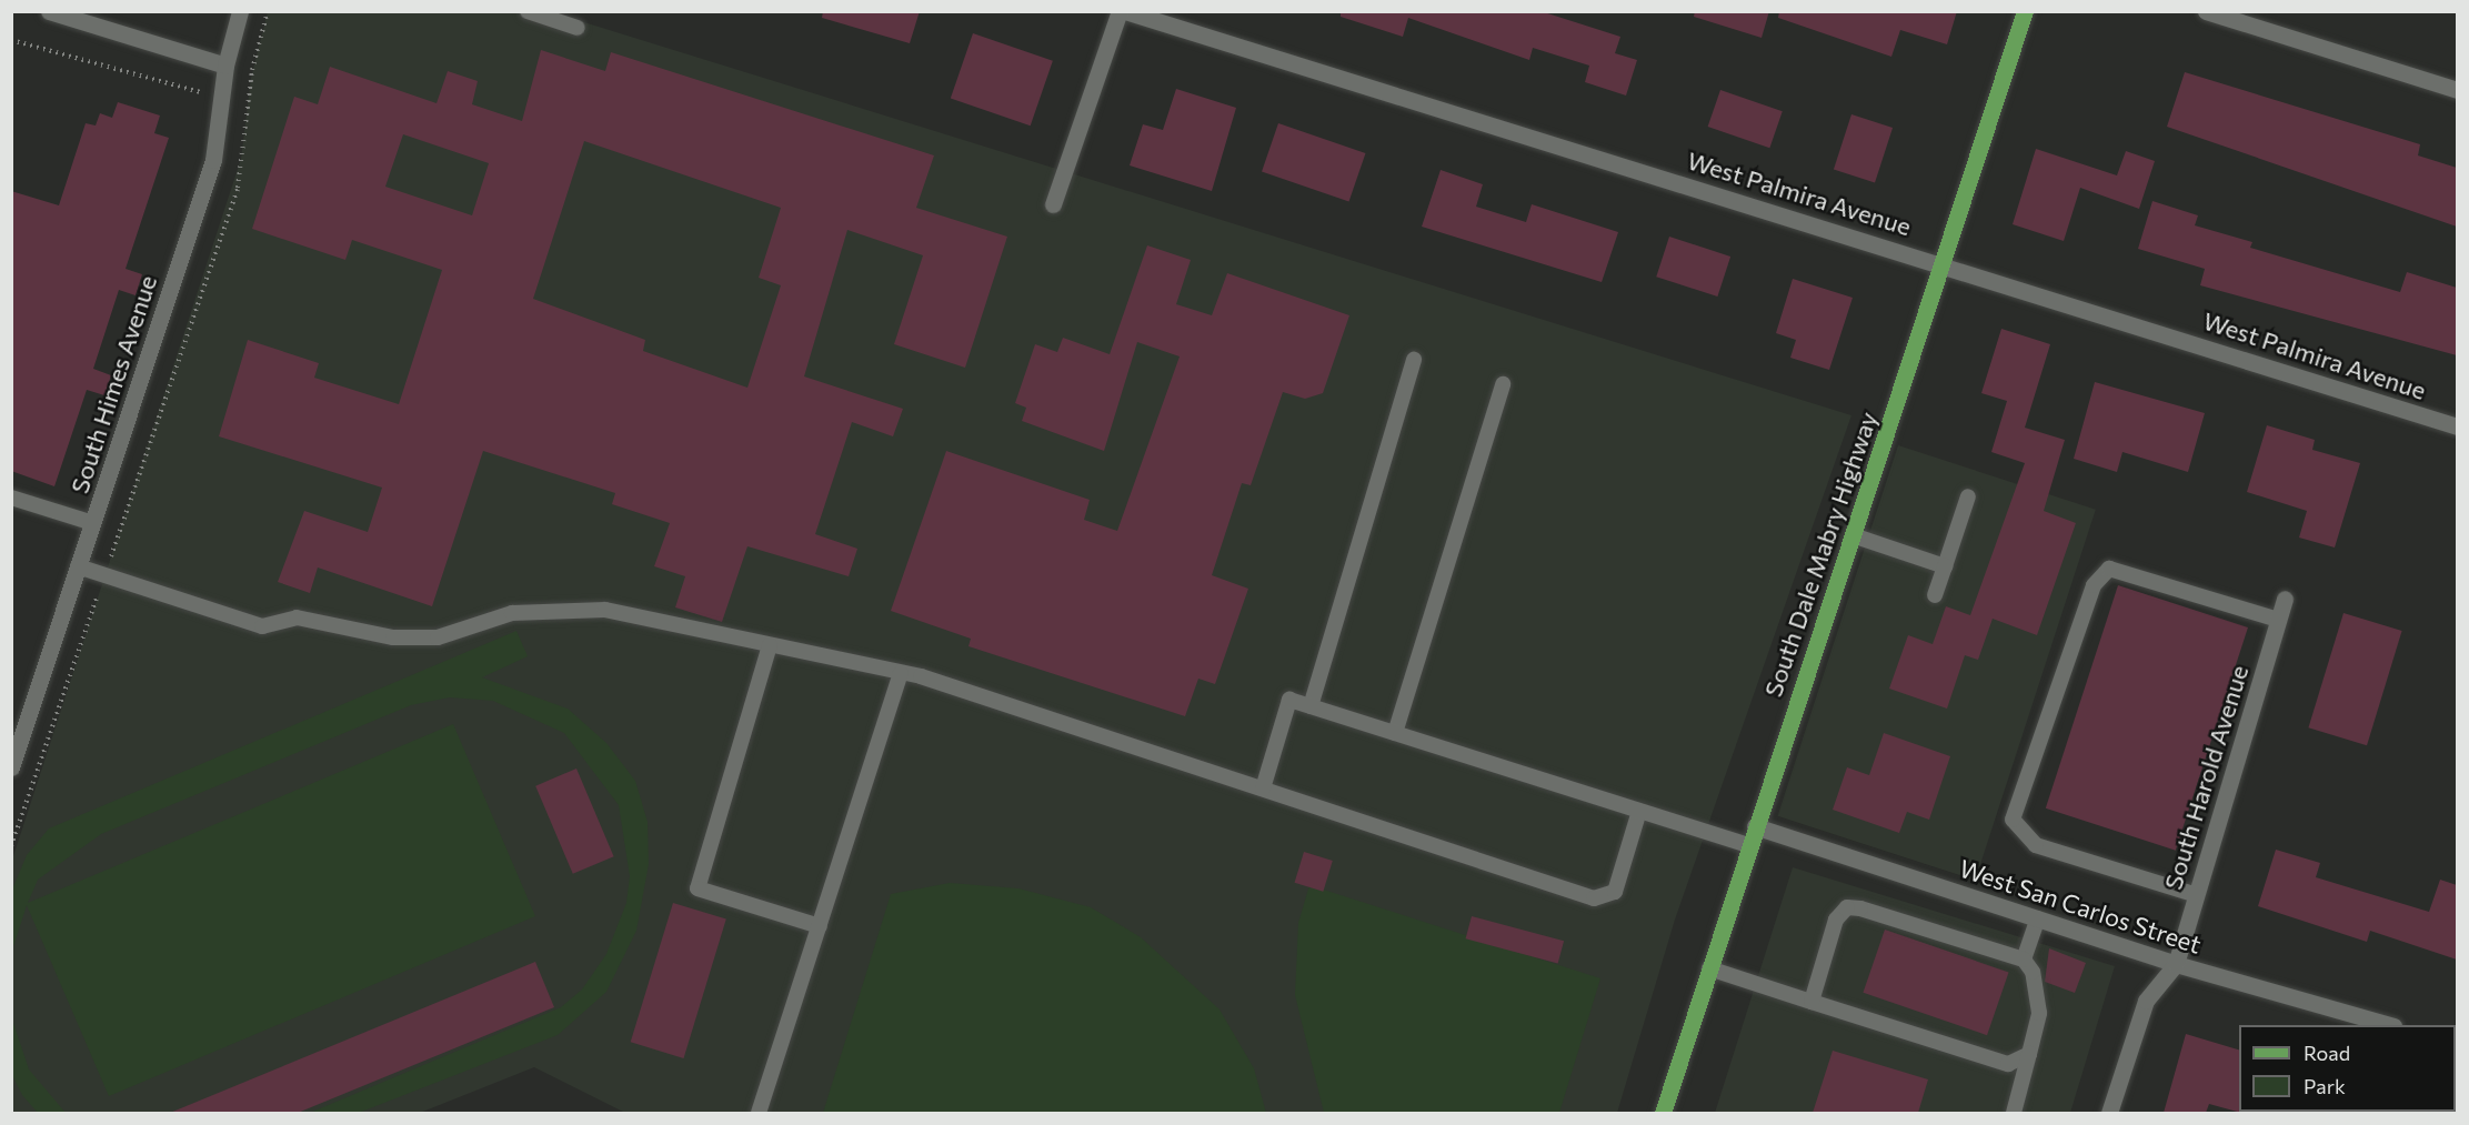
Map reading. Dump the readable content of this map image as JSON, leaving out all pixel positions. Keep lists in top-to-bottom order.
{
  "streets": {
    "main road": ["South Dale Mabry Highway"],
    "street": [
      "West Palmira Avenue",
      "South Himes Avenue",
      "South Harold Avenue",
      "West San Carlos Street"
    ]
  },
  "crossings": [
    ["West Palmira Avenue", "South Dale Mabry Highway"],
    ["South Dale Mabry Highway", "West San Carlos Street"],
    ["South Harold Avenue", "West San Carlos Street"]
  ],
  "legend": ["Road", "Park"]
}
